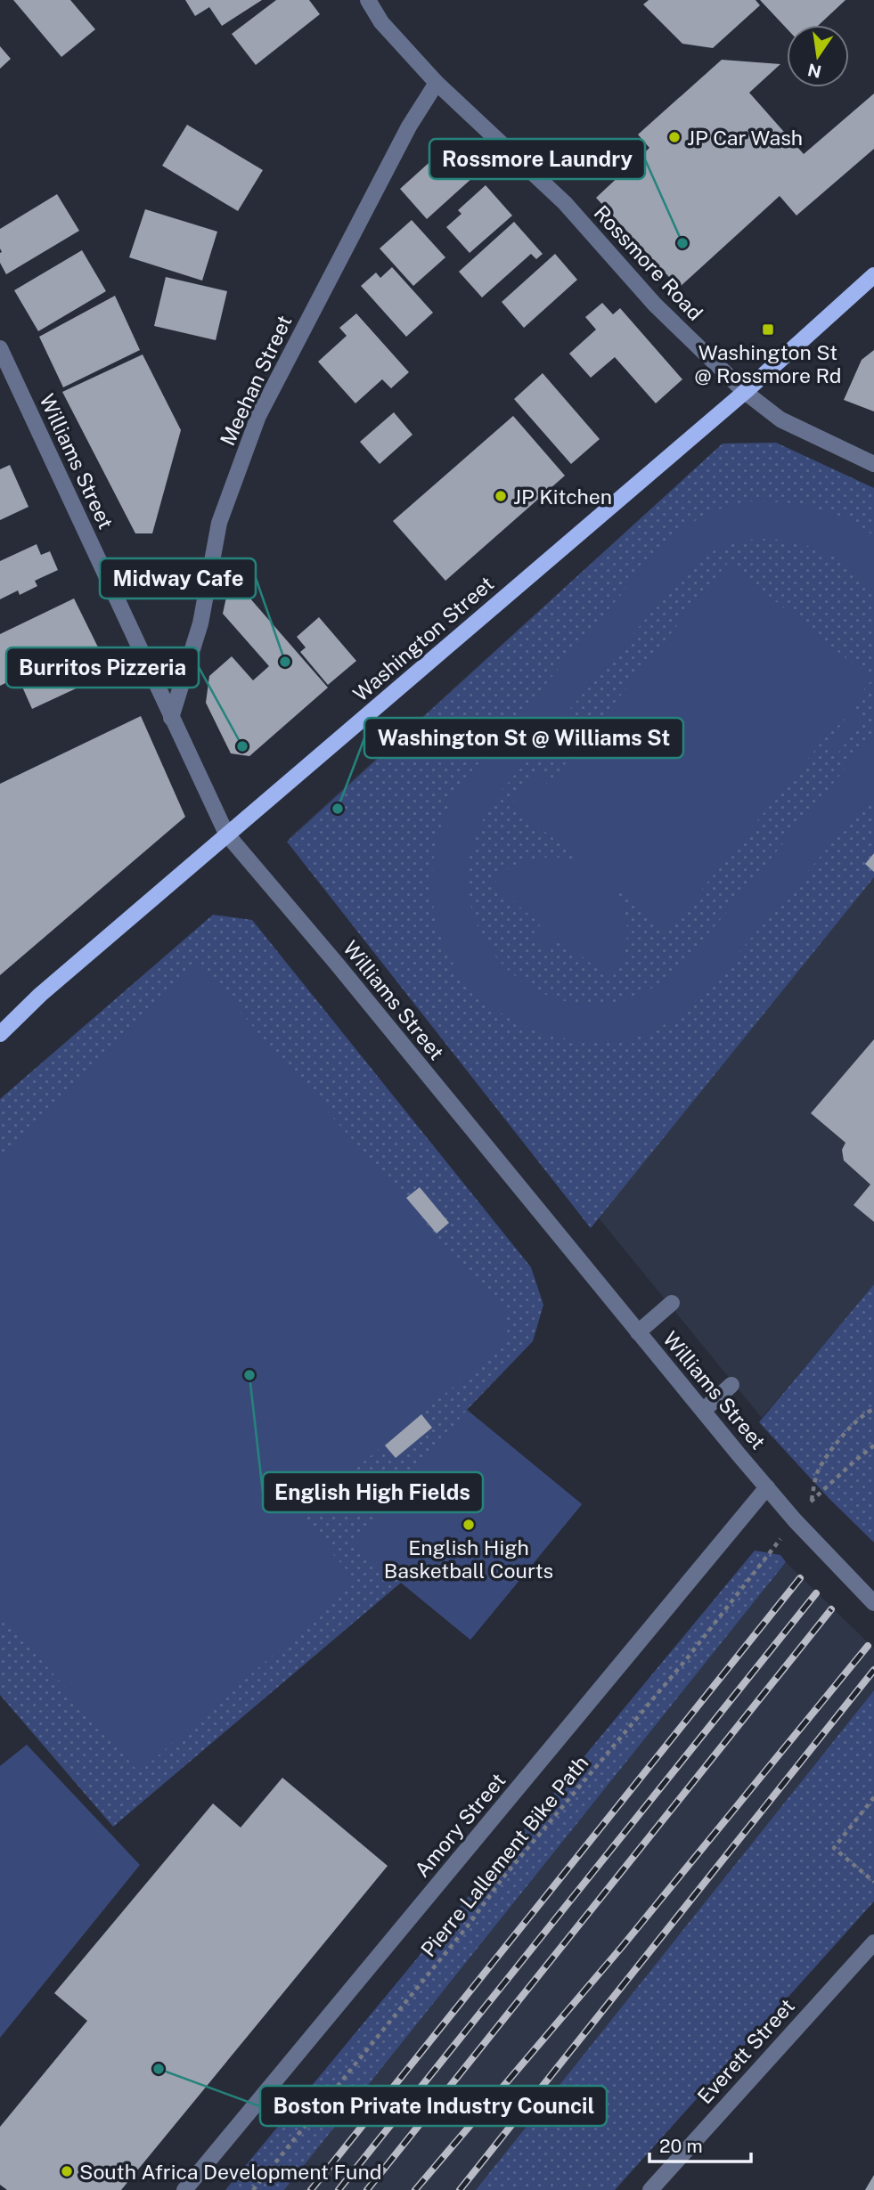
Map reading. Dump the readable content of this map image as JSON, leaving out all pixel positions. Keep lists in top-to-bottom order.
{
  "streets": {
    "main road": ["Washington Street"],
    "street": [
      "Rossmore Road",
      "Meehan Street",
      "Williams Street",
      "Amory Street",
      "Everett Street"
    ],
    "path": ["Pierre Lallement Bike Path"]
  },
  "crossings": [
    ["Rossmore Road", "Meehan Street"],
    ["Rossmore Road", "Washington Street"],
    ["Meehan Street", "Williams Street"],
    ["Williams Street", "Washington Street"],
    ["Williams Street", "Amory Street"]
  ],
  "places": {
    "other": [
      "JP Car Wash",
      "Rossmore Laundry",
      "JP Kitchen",
      "Midway Cafe",
      "Burritos Pizzeria",
      "Washington St @ Williams St",
      "English High Fields",
      "English High Basketball Courts",
      "Boston Private Industry Council",
      "South Africa Development Fund"
    ],
    "transit": ["Washington St @ Rossmore Rd"]
  },
  "scale_bar": "20 m",
  "north": "bottom"
}
